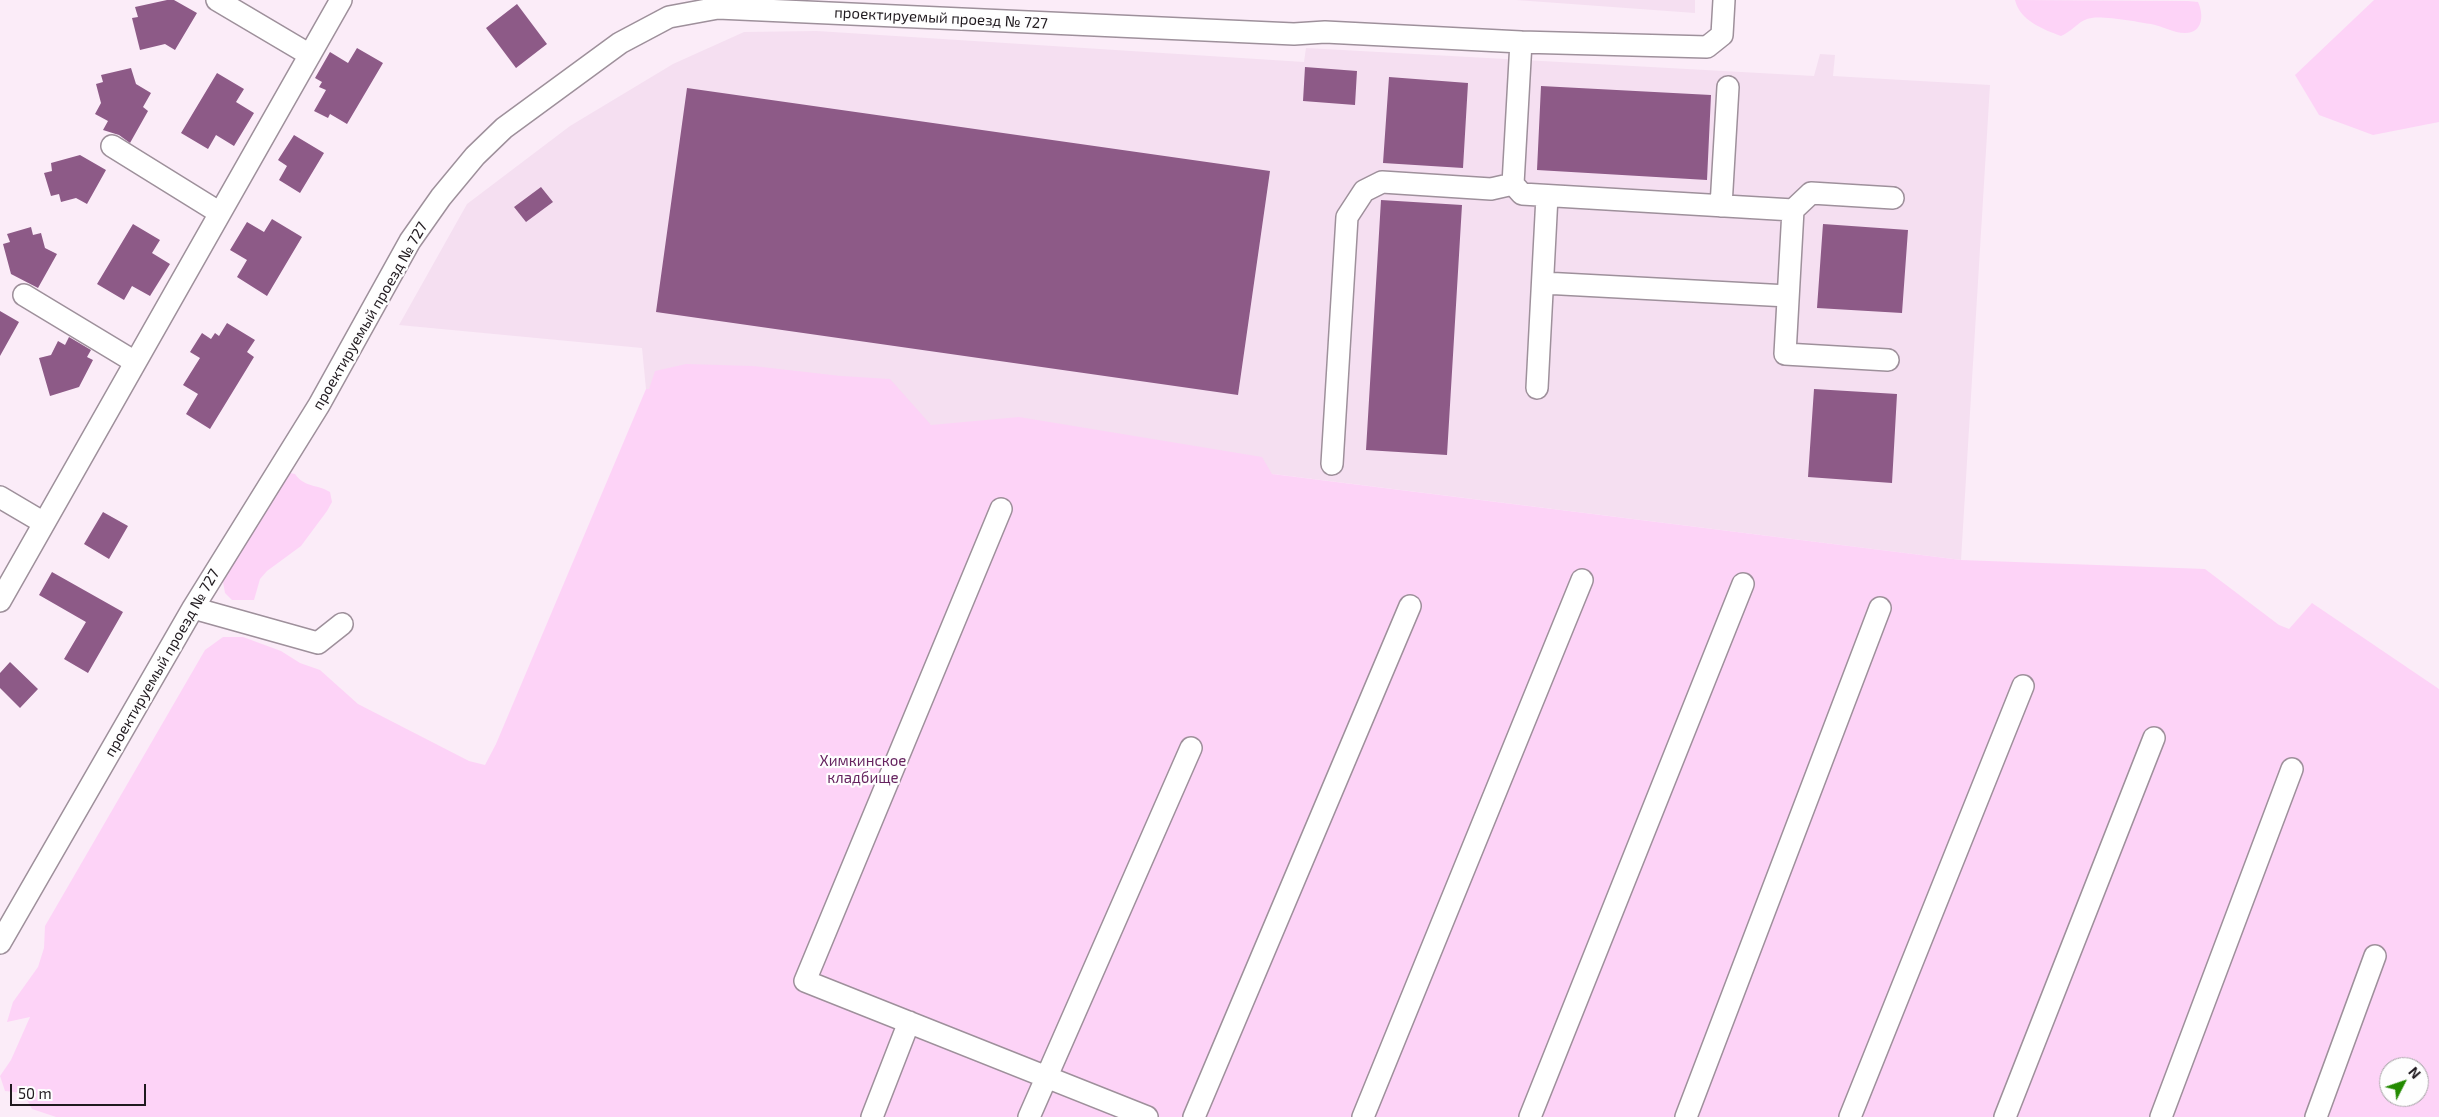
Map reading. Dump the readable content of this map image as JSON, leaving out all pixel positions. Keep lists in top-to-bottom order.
{
  "streets": {
    "street": ["проектируемый проезд № 727"]
  },
  "parks": ["Химкинское кладбище"],
  "scale_bar": "50 m",
  "north": "top right"
}
